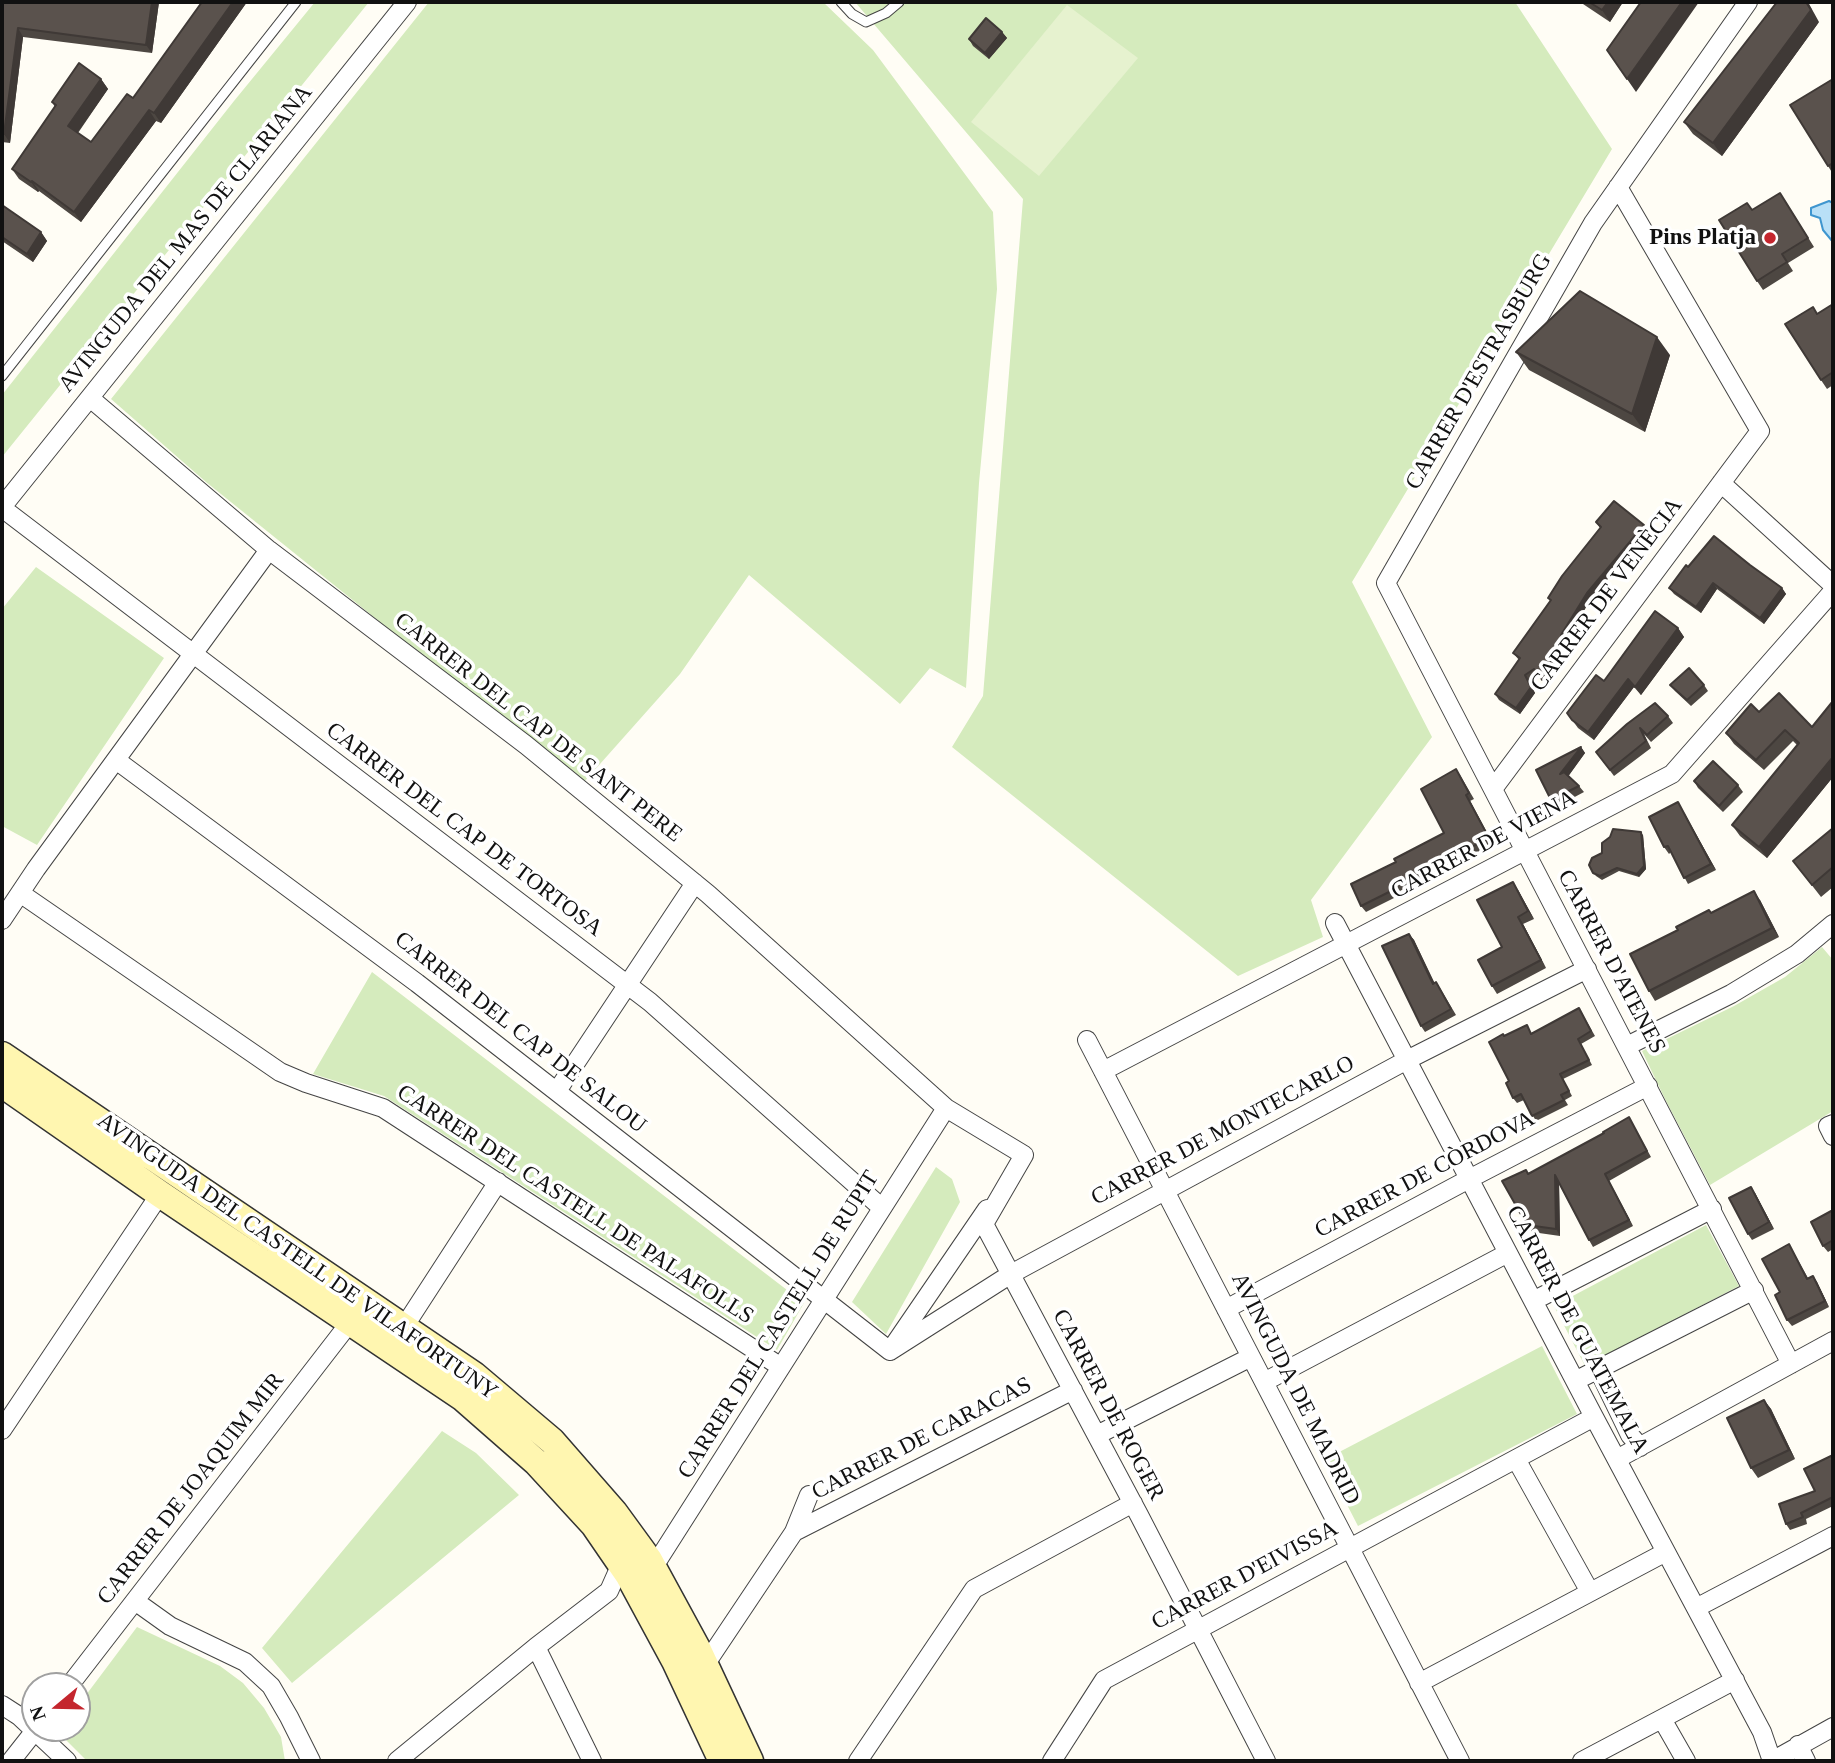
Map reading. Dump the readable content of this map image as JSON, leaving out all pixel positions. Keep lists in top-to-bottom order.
{
  "streets": {
    "street": [
      "AVINGUDA DEL MAS DE CLARIANA",
      "CARRER D'ESTRASBURG",
      "CARRER DE VENÈCIA",
      "CARRER DEL CAP DE SANT PERE",
      "CARRER DEL CAP DE TORTOSA",
      "CARRER DE VIENA",
      "CARRER D'ATENES",
      "CARRER DEL CAP DE SALOU",
      "CARRER DE MONTECARLO",
      "CARRER DE CÒRDOVA",
      "CARRER DEL CASTELL DE PALAFOLLS",
      "AVINGUDA DEL CASTELL DE VILAFORTUNY",
      "CARRER DEL CASTELL DE RUPIT",
      "CARRER DE GUATEMALA",
      "AVINGUDA DE MADRID",
      "CARRER DE ROGER",
      "CARRER DE CARACAS",
      "CARRER DE JOAQUIM MIR",
      "CARRER D'EIVISSA"
    ]
  },
  "crossings": [
    ["AVINGUDA DEL MAS DE CLARIANA", "CARRER DEL CAP DE SANT PERE"],
    ["AVINGUDA DEL MAS DE CLARIANA", "CARRER DEL CAP DE TORTOSA"],
    ["CARRER D'ESTRASBURG", "CARRER DE VENÈCIA"],
    ["CARRER D'ESTRASBURG", "CARRER D'ATENES"],
    ["CARRER DE VENÈCIA", "CARRER D'ATENES"],
    ["CARRER DEL CAP DE SANT PERE", "CARRER DEL CASTELL DE RUPIT"],
    ["CARRER DEL CAP DE TORTOSA", "CARRER DEL CASTELL DE RUPIT"],
    ["CARRER DE VIENA", "CARRER D'ATENES"],
    ["CARRER DE VIENA", "CARRER DE GUATEMALA"],
    ["CARRER DE VIENA", "AVINGUDA DE MADRID"],
    ["CARRER D'ATENES", "CARRER DE MONTECARLO"],
    ["CARRER D'ATENES", "CARRER DE CÒRDOVA"],
    ["CARRER DEL CAP DE SALOU", "CARRER DE MONTECARLO"],
    ["CARRER DEL CAP DE SALOU", "CARRER DEL CASTELL DE RUPIT"],
    ["CARRER DE MONTECARLO", "CARRER DE GUATEMALA"],
    ["CARRER DE MONTECARLO", "AVINGUDA DE MADRID"],
    ["CARRER DE MONTECARLO", "CARRER DE ROGER"],
    ["CARRER DE CÒRDOVA", "CARRER DE GUATEMALA"],
    ["CARRER DE CÒRDOVA", "AVINGUDA DE MADRID"],
    ["CARRER DEL CASTELL DE PALAFOLLS", "CARRER DEL CASTELL DE RUPIT"],
    ["AVINGUDA DEL CASTELL DE VILAFORTUNY", "CARRER DEL CASTELL DE RUPIT"],
    ["AVINGUDA DEL CASTELL DE VILAFORTUNY", "CARRER DE JOAQUIM MIR"],
    ["CARRER DE GUATEMALA", "CARRER D'EIVISSA"],
    ["AVINGUDA DE MADRID", "CARRER D'EIVISSA"],
    ["CARRER DE ROGER", "CARRER DE CARACAS"],
    ["CARRER DE ROGER", "CARRER D'EIVISSA"]
  ],
  "places": ["Pins Platja"],
  "north": "left"
}
